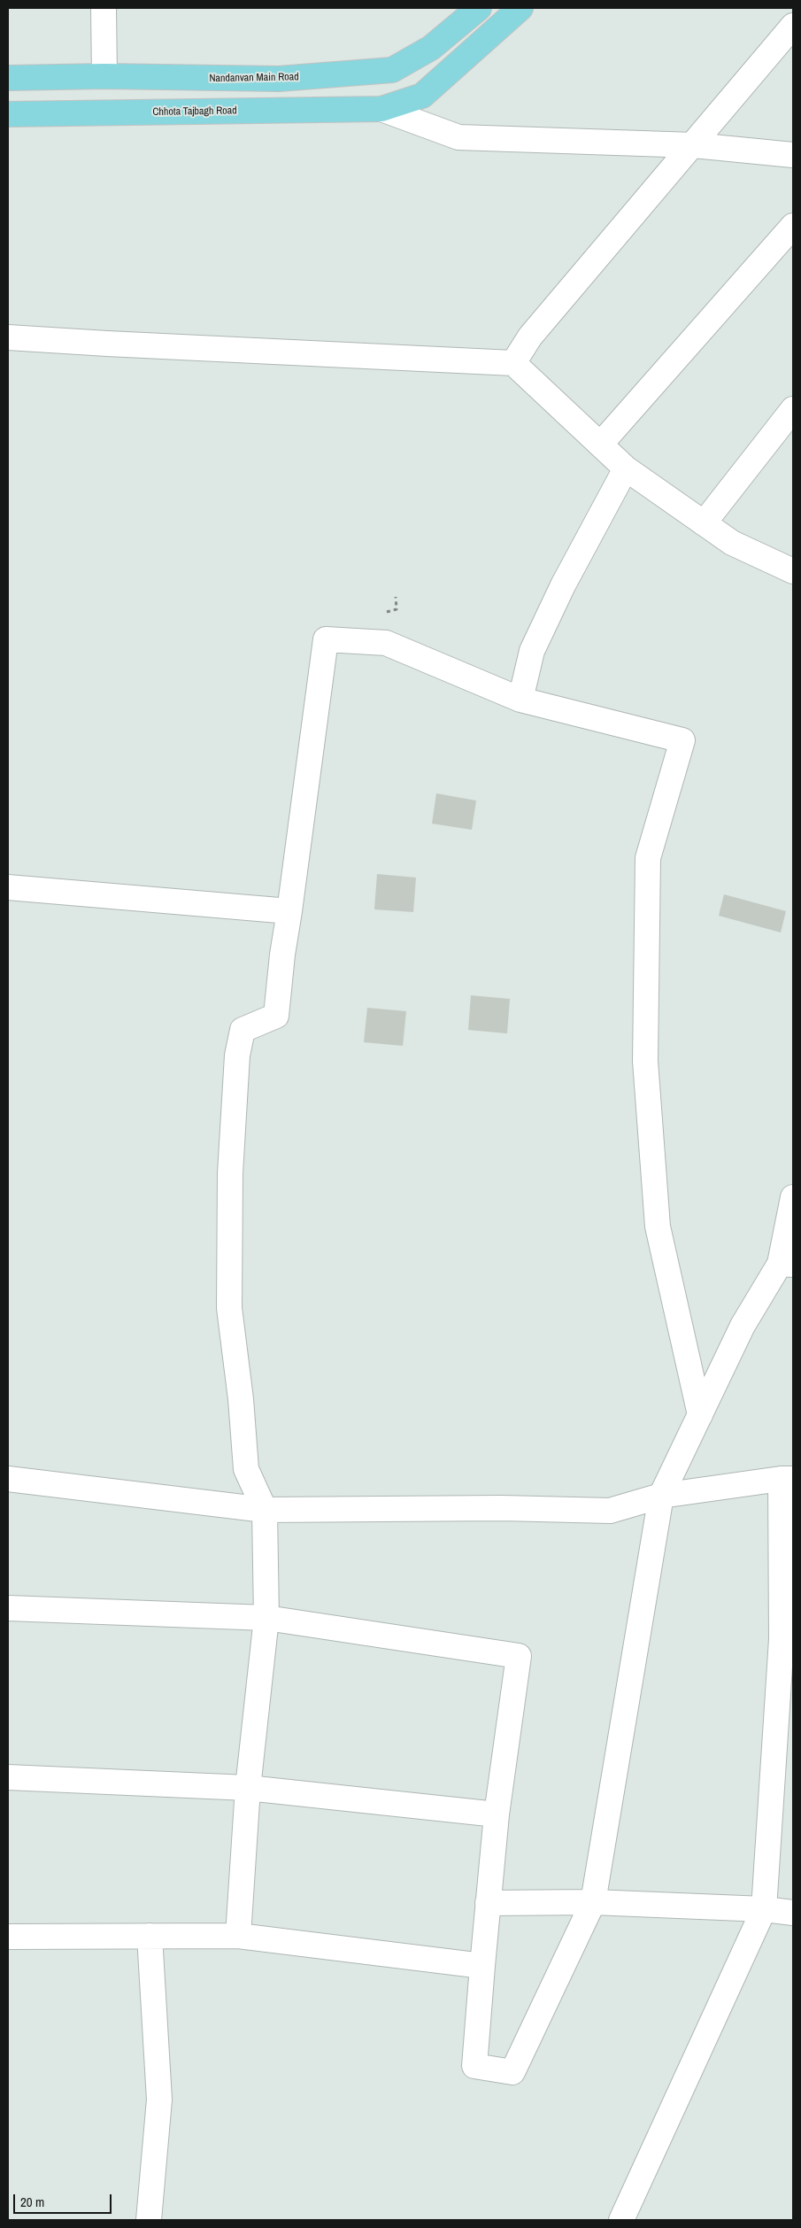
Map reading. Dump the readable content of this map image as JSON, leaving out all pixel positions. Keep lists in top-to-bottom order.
{
  "streets": {
    "main road": ["Nandanvan Main Road", "Chhota Tajbagh Road"]
  },
  "scale_bar": "20 m"
}
